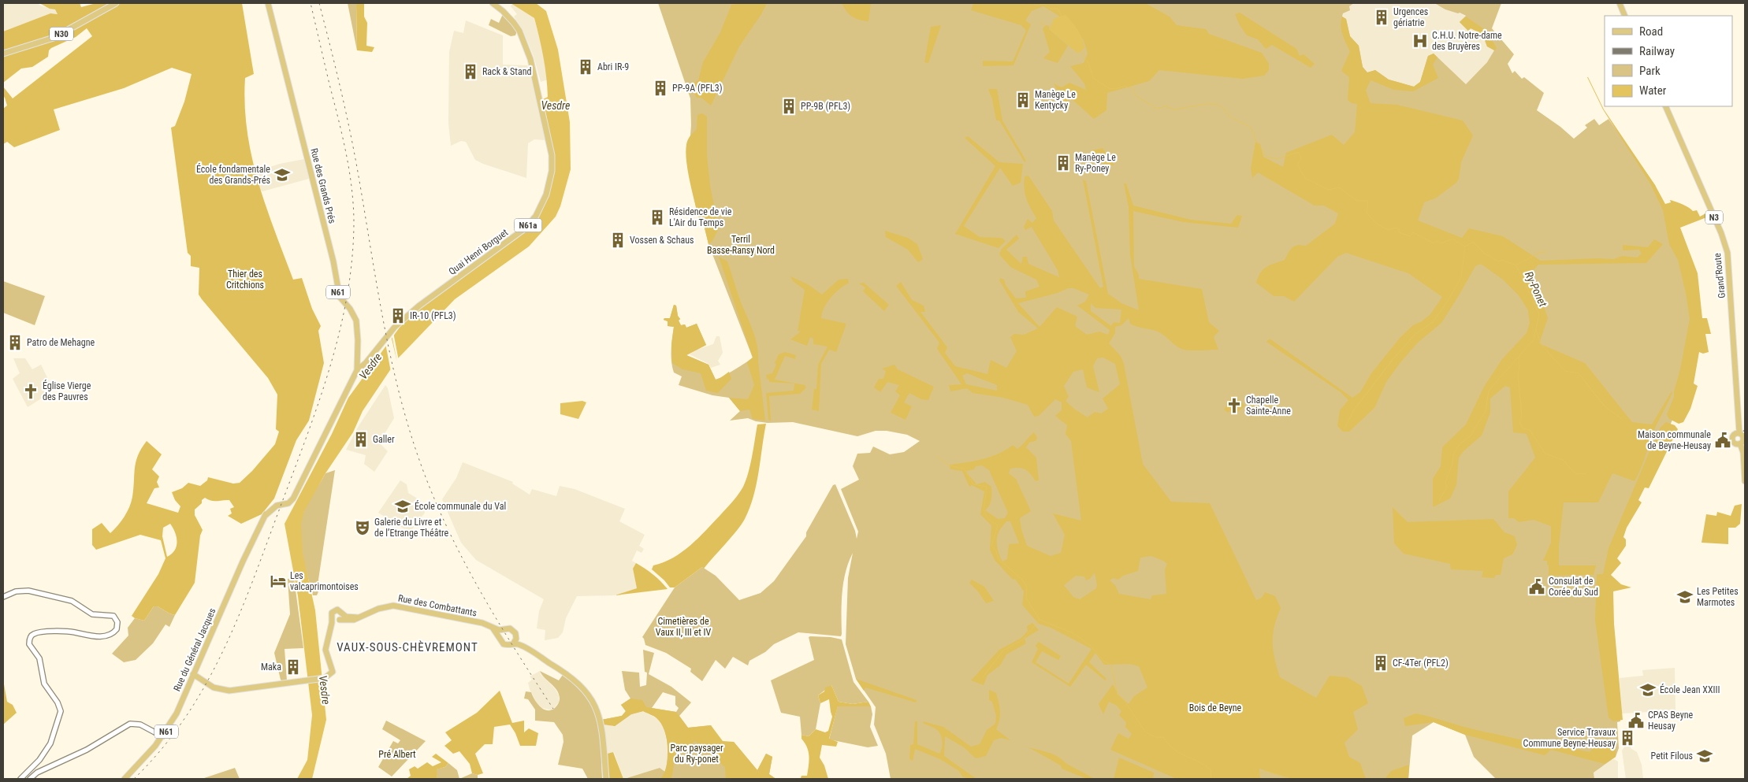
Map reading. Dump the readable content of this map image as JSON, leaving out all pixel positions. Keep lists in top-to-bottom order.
{
  "streets": {
    "main road": [
      "N30",
      "Rue des Grands Prés",
      "N3",
      "N61a",
      "Quai Henri Borguet",
      "Grand'Route",
      "N61",
      "Rue des Combattants",
      "Rue du Général Jacques"
    ]
  },
  "crossings": [
    ["Rue des Grands Prés", "Quai Henri Borguet"],
    ["Quai Henri Borguet", "Rue du Général Jacques"]
  ],
  "districts": ["VAUX-SOUS-CHÈVREMONT"],
  "water": ["Vesdre", "Ry-Ponet"],
  "parks": [
    "Terril Basse-Ransy Nord",
    "Thier des Critchions",
    "Cimetières de Vaux II, III et IV",
    "Bois de Beyne",
    "Parc paysager du Ry-ponet",
    "Pré Albert"
  ],
  "places": {
    "building": [
      "Urgences gériatrie",
      "Abri IR-9",
      "Rack & Stand",
      "PP-9A (PFL3)",
      "Manège Le Kentycky",
      "PP-9B (PFL3)",
      "Manège Le Ry-Poney",
      "Résidence de vie L'Air du Temps",
      "Vossen & Schaus",
      "IR-10 (PFL3)",
      "Patro de Mehagne",
      "Galler",
      "CF-4Ter (PFL2)",
      "Maka",
      "Service Travaux Commune Beyne-Heusay"
    ],
    "hospital": ["C.H.U. Notre-dame des Bruyères"],
    "school or university": [
      "École fondamentale des Grands-Prés",
      "École communale du Val",
      "Les Petites Marmotes",
      "École Jean XXIII",
      "Petit Filous"
    ],
    "church": ["Église Vierge des Pauvres", "Chapelle Sainte-Anne"],
    "public building": ["Maison communale de Beyne-Heusay", "Consulat de Corée du Sud", "CPAS Beyne Heusay"],
    "theatre": ["Galerie du Livre et de l’Etrange Théâtre"],
    "hotel": ["Les valcaprimontoises"]
  },
  "legend": [
    "Road",
    "Railway",
    "Park",
    "Water"
  ]
}
